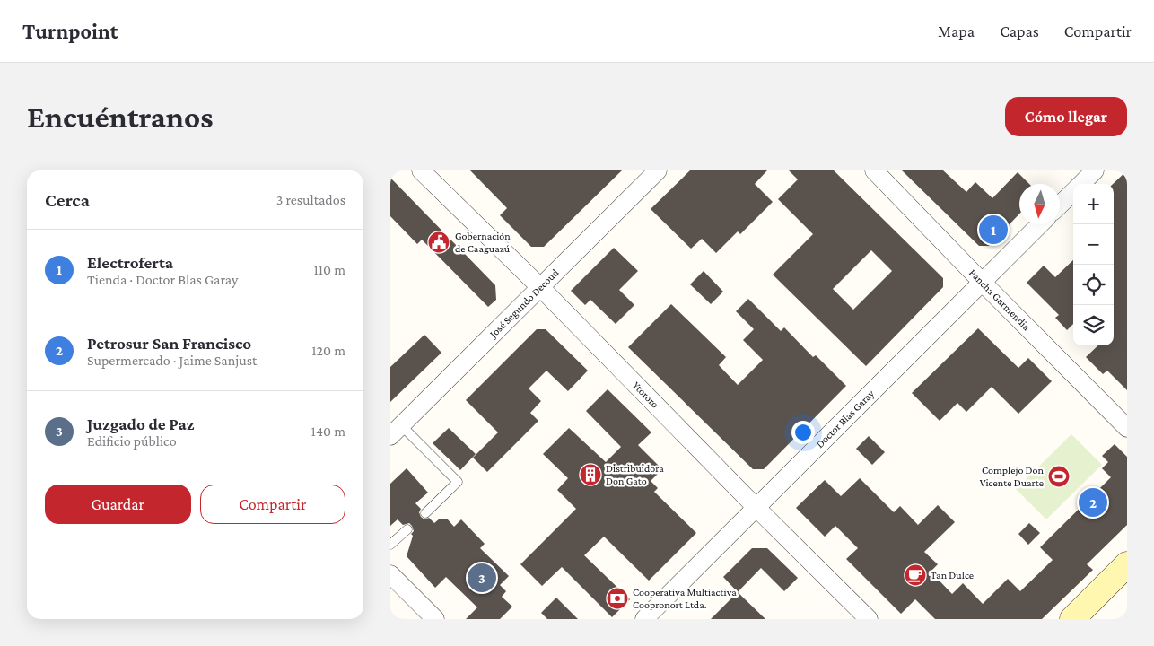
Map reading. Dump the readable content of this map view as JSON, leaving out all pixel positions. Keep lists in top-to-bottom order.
{
  "streets": {
    "street": [
      "Pancha Garmendia",
      "José Segundo Decoud",
      "Ytororo",
      "Doctor Blas Garay"
    ]
  },
  "crossings": [
    ["Pancha Garmendia", "Doctor Blas Garay"],
    ["José Segundo Decoud", "Ytororo"],
    ["Ytororo", "Doctor Blas Garay"]
  ],
  "places": {
    "public building": ["Gobernación de Caaguazú"],
    "building": ["Distribuidora Don Gato"],
    "sports": ["Complejo Don Vicente Duarte"],
    "cafe": ["Tan Dulce"],
    "bank": ["Cooperativa Multiactiva Coopronort Ltda."]
  },
  "north": "bottom",
  "page": {
    "header": "Turnpoint",
    "nav": ["Mapa", "Capas", "Compartir"],
    "buttons": [
      "Cómo llegar",
      ["Guardar", "Compartir"]
    ],
    "title": "Encuéntranos",
    "heading": ["Cerca", "3 resultados"],
    "map_buttons": ["+", "−"],
    "pins": ["1", "2", "3"],
    "list": [
      {
        "mark": "1",
        "name": "Electroferta",
        "note": "Tienda · Doctor Blas Garay",
        "value": "110 m"
      },
      {
        "mark": "2",
        "name": "Petrosur San Francisco",
        "note": "Supermercado · Jaime Sanjust",
        "value": "120 m"
      },
      {
        "mark": "3",
        "name": "Juzgado de Paz",
        "note": "Edificio público",
        "value": "140 m"
      }
    ]
  }
}
